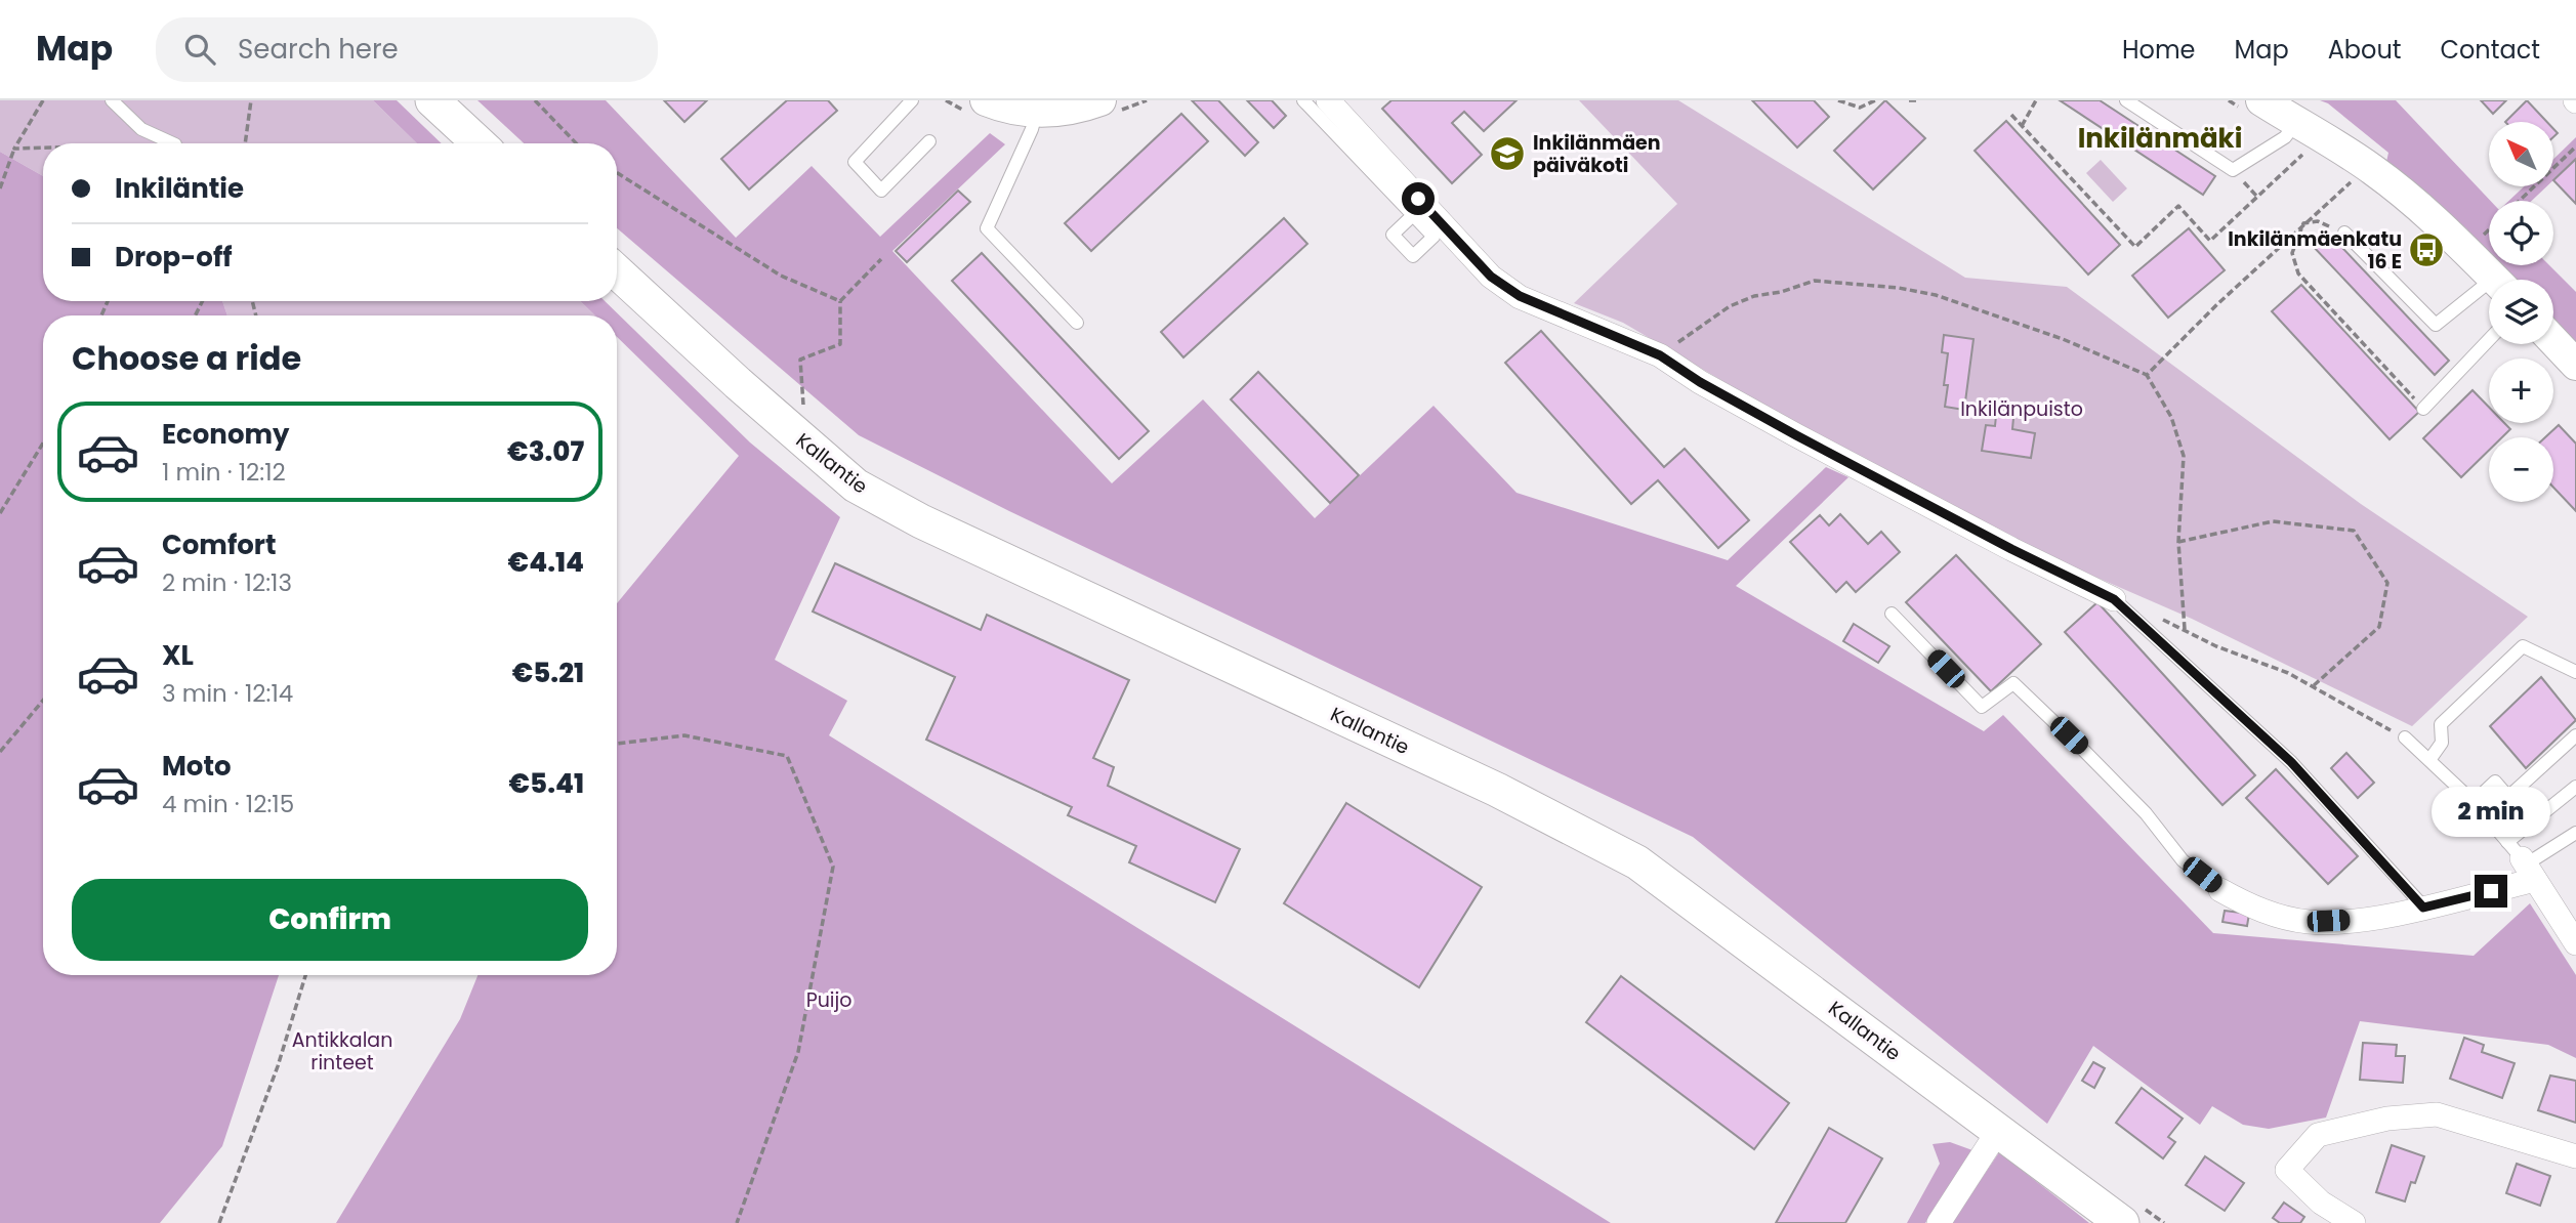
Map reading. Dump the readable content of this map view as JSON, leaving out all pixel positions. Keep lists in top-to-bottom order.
{
  "streets": {
    "main road": ["Kallantie"]
  },
  "districts": ["Inkilänmäki"],
  "parks": ["Inkilänpuisto", "Puijo", "Antikkalan rinteet"],
  "places": {
    "school or university": ["Inkilänmäen päiväkoti"],
    "bus stop": ["Inkilänmäenkatu 16 E"]
  },
  "north": "top left",
  "page": {
    "header": "Map",
    "search": "Search here",
    "nav": [
      "Home",
      "Map",
      "About",
      "Contact"
    ],
    "map_buttons": ["+", "−"],
    "banner": ["Inkiläntie", "Drop-off"],
    "heading": "Choose a ride",
    "list": [
      {
        "name": "Economy",
        "note": "1 min · 12:12",
        "value": "€3.07"
      },
      {
        "name": "Comfort",
        "note": "2 min · 12:13",
        "value": "€4.14"
      },
      {
        "name": "XL",
        "note": "3 min · 12:14",
        "value": "€5.21"
      },
      {
        "name": "Moto",
        "note": "4 min · 12:15",
        "value": "€5.41"
      }
    ],
    "bubble": "2 min",
    "buttons": "Confirm"
  }
}
